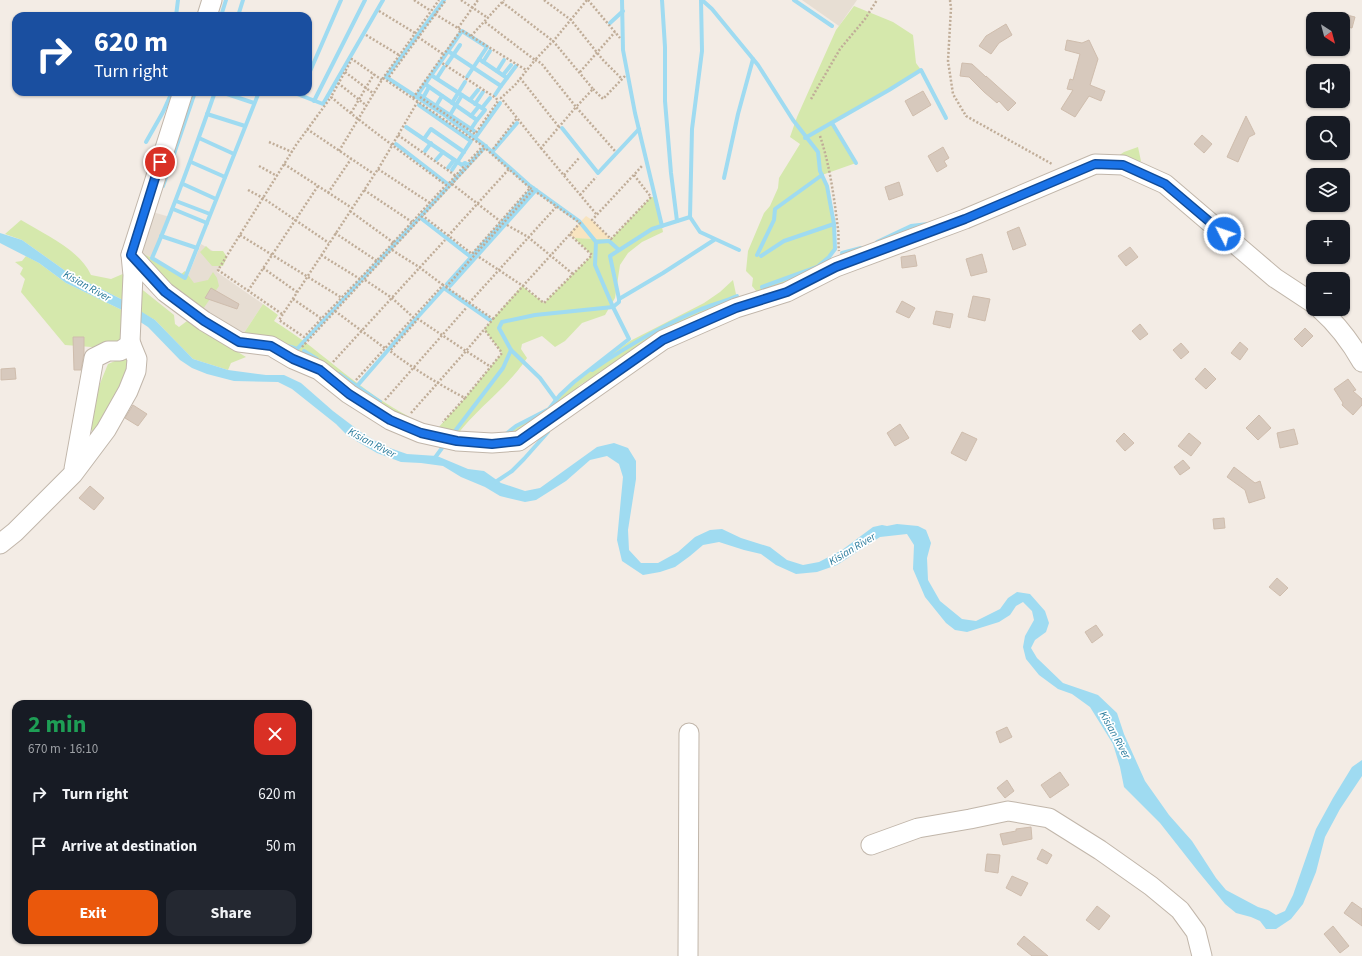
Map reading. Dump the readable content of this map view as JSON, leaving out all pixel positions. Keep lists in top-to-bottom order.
{
  "water": ["Kisian River"],
  "north": "bottom right",
  "page": {
    "map_buttons": ["+", "−"],
    "turn": ["620 m", "Turn right"],
    "heading": ["2 min", "670 m · 16:10"],
    "list": [
      {
        "name": "Turn right",
        "value": "620 m"
      },
      {
        "name": "Arrive at destination",
        "value": "50 m"
      }
    ],
    "buttons": ["Exit", "Share"]
  }
}
